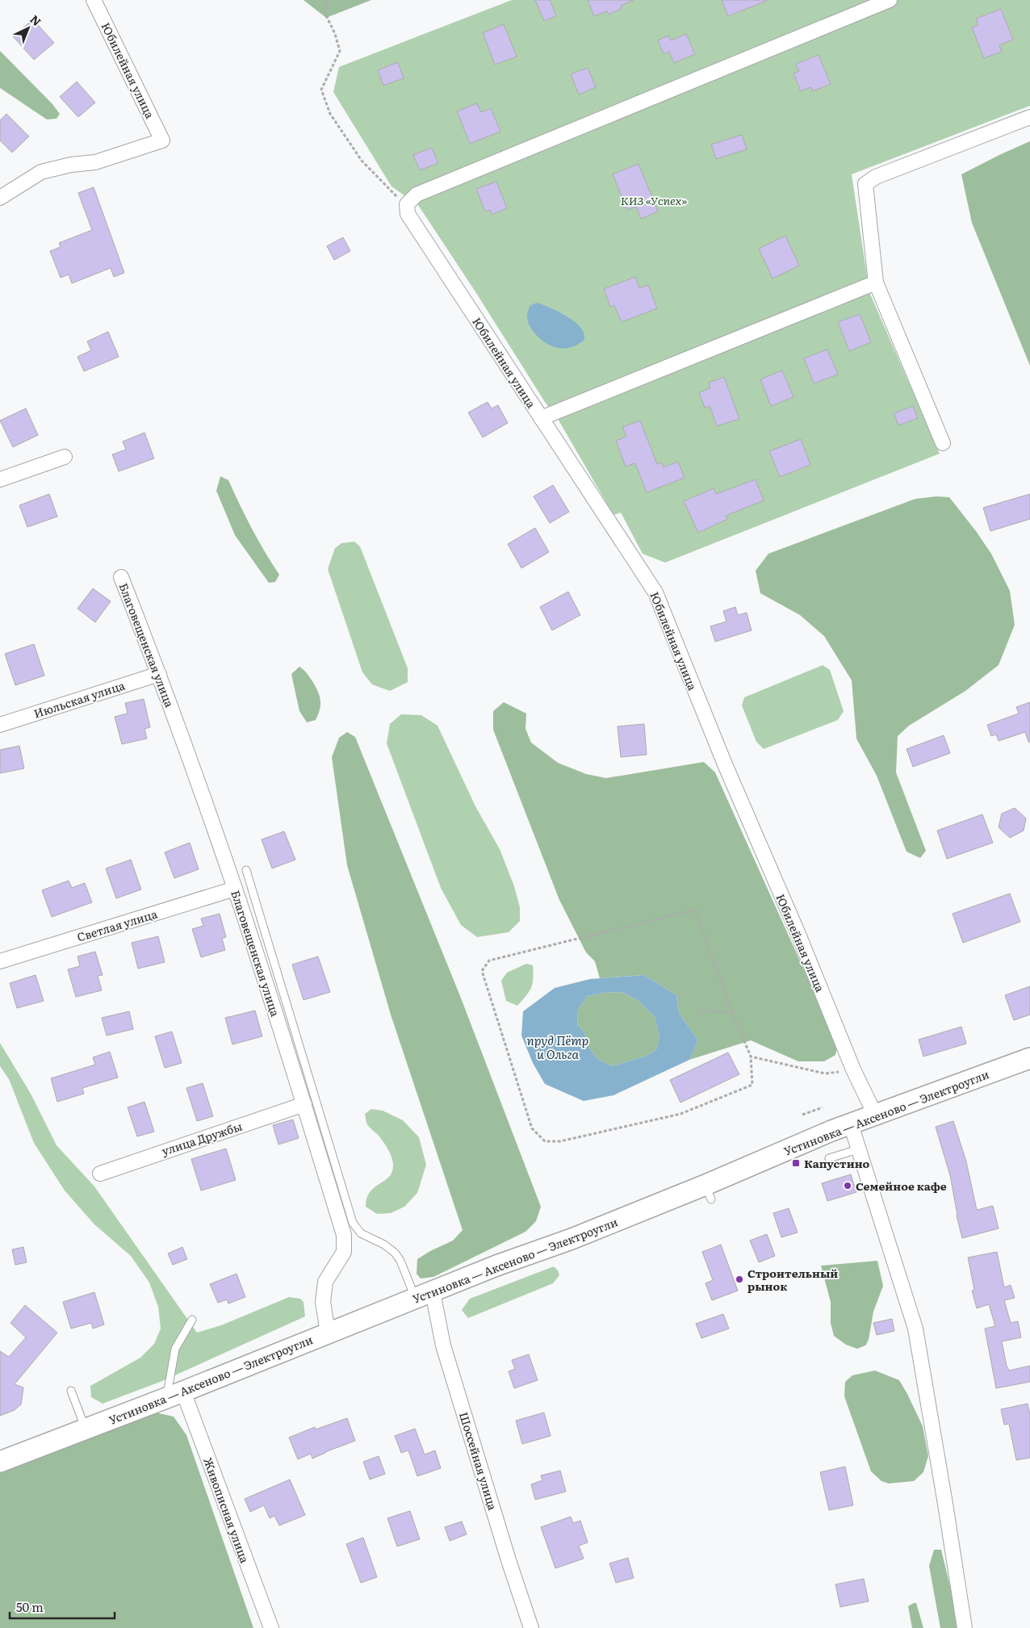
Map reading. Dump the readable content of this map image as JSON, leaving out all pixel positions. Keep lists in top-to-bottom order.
{
  "streets": {
    "main road": ["Устиновка — Аксеново — Электроугли"],
    "street": [
      "Юбилейная улица",
      "Благовещенская улица",
      "Июльская улица",
      "Светлая улица",
      "улица Дружбы",
      "Шоссейная улица",
      "Живописная улица"
    ]
  },
  "crossings": [
    ["Юбилейная улица", "Устиновка — Аксеново — Электроугли"],
    ["Благовещенская улица", "Июльская улица"],
    ["Благовещенская улица", "Светлая улица"],
    ["Благовещенская улица", "Устиновка — Аксеново — Электроугли"],
    ["Благовещенская улица", "улица Дружбы"],
    ["Устиновка — Аксеново — Электроугли", "Шоссейная улица"],
    ["Устиновка — Аксеново — Электроугли", "Живописная улица"]
  ],
  "water": ["пруд Пётр и Ольга"],
  "parks": ["КИЗ «Успех»"],
  "places": {
    "transit": ["Капустино"],
    "other": ["Семейное кафе", "Строительный рынок"]
  },
  "scale_bar": "50 m",
  "north": "top right"
}
